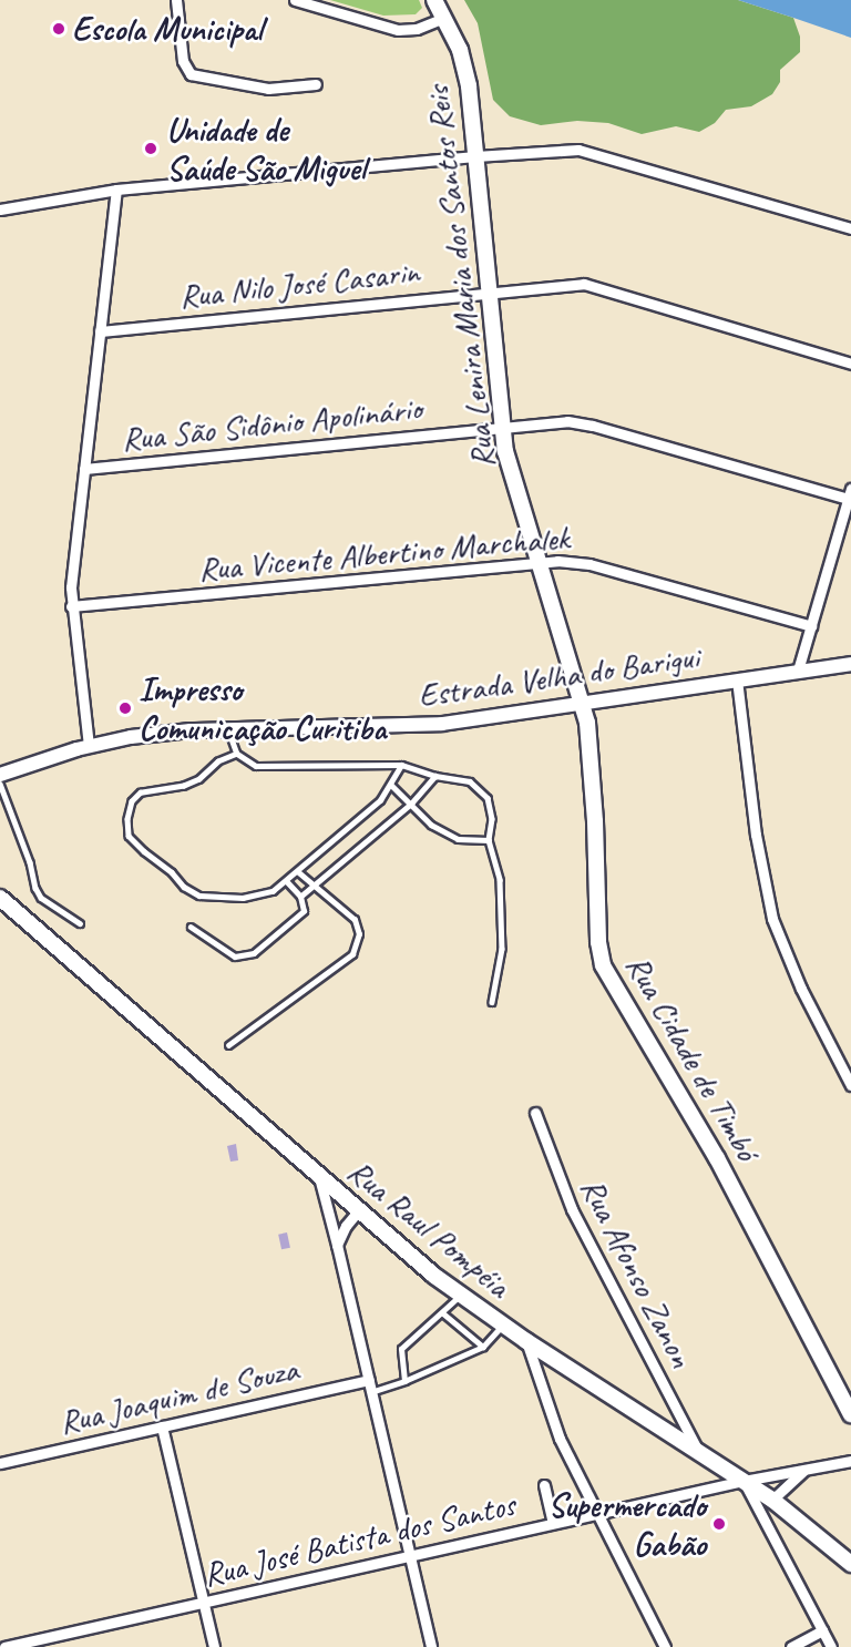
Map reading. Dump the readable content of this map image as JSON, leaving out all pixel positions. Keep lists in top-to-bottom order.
{
  "streets": {
    "main road": ["Rua Lenira Maria dos Santos Reis", "Rua Cidade de Timbó", "Rua Raul Pompéia"],
    "street": [
      "Rua Nilo José Casarin",
      "Rua São Sidônio Apolinário",
      "Rua Vicente Albertino Marchalek",
      "Estrada Velha do Barigui",
      "Rua Afonso Zanon",
      "Rua Joaquim de Souza",
      "Rua José Batista dos Santos"
    ]
  },
  "crossings": [
    ["Rua Lenira Maria dos Santos Reis", "Rua Nilo José Casarin"],
    ["Rua Lenira Maria dos Santos Reis", "Rua São Sidônio Apolinário"],
    ["Rua Lenira Maria dos Santos Reis", "Rua Vicente Albertino Marchalek"],
    ["Rua Lenira Maria dos Santos Reis", "Estrada Velha do Barigui"],
    ["Rua Lenira Maria dos Santos Reis", "Rua Cidade de Timbó"],
    ["Estrada Velha do Barigui", "Rua Cidade de Timbó"],
    ["Rua Raul Pompéia", "Rua Afonso Zanon"],
    ["Rua Raul Pompéia", "Rua José Batista dos Santos"]
  ],
  "places": [
    "Escola Municipal",
    "Unidade de Saúde São Miguel",
    "Impresso Comunicação Curitiba",
    "Supermercado Gabão"
  ]
}
